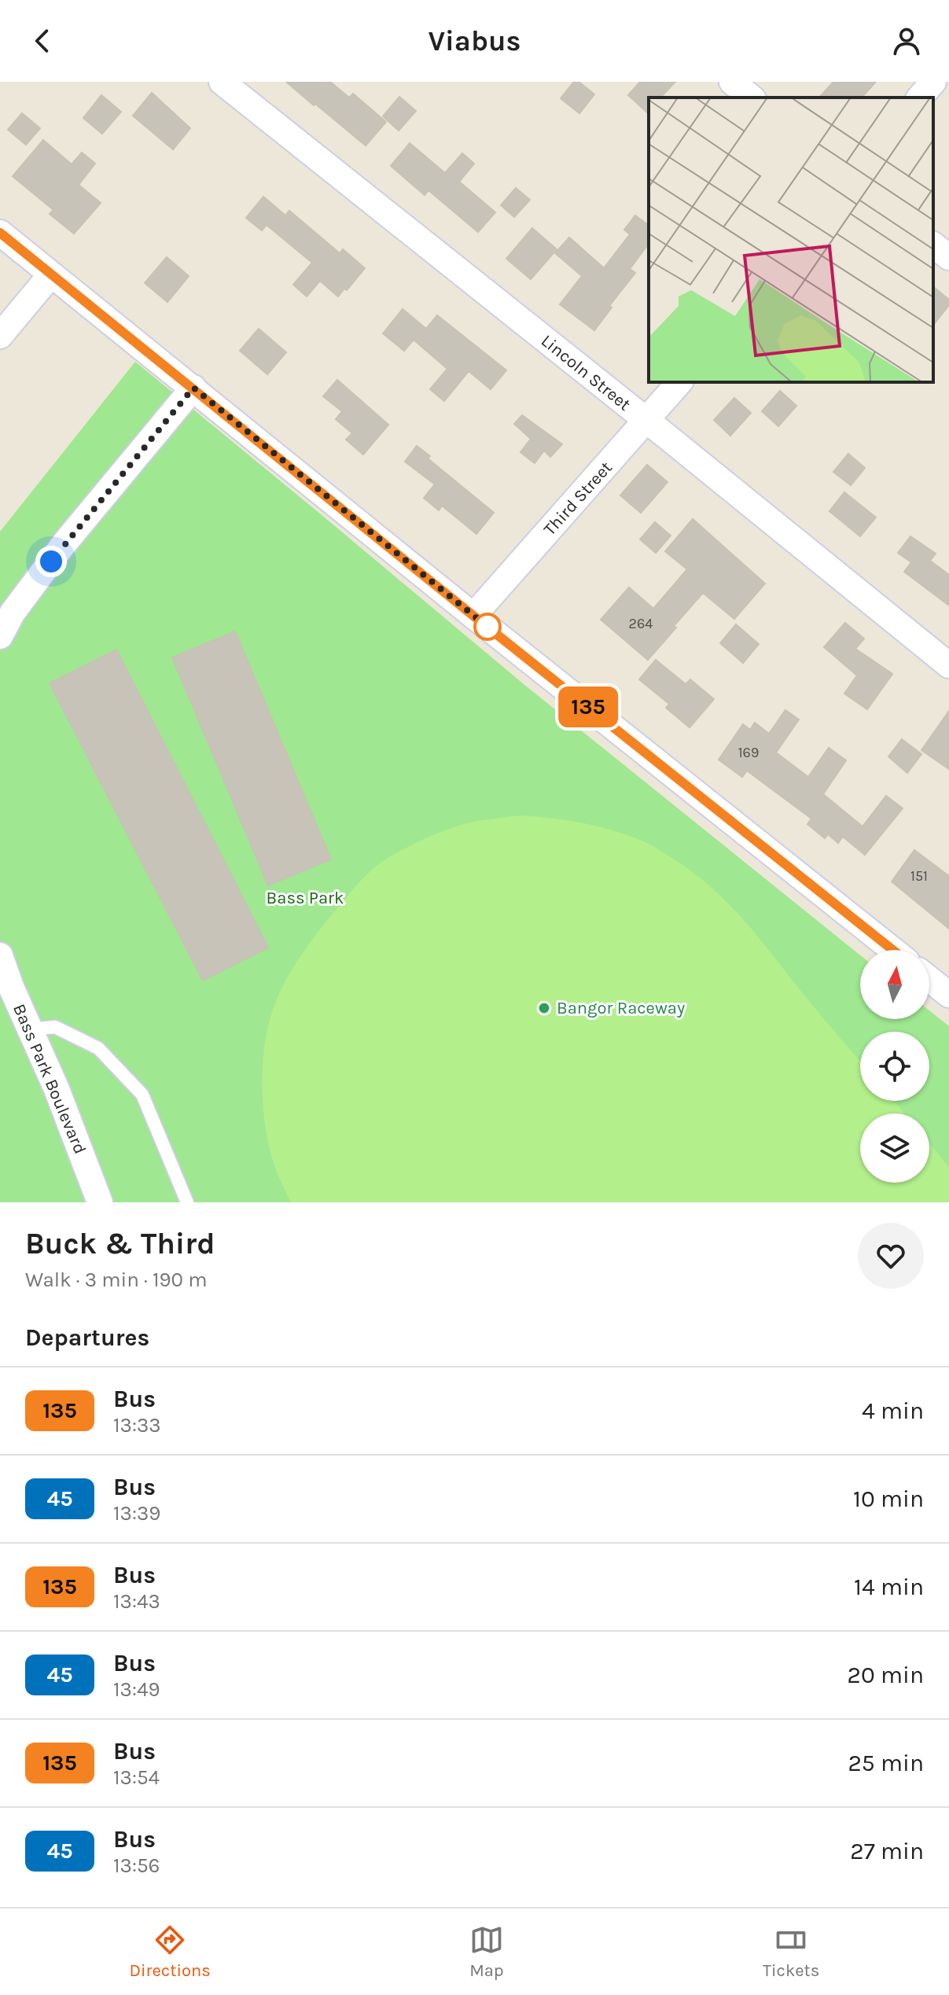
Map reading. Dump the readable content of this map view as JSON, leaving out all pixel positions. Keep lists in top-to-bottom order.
{
  "streets": {
    "street": ["Lincoln Street", "Third Street", "Bass Park Boulevard"]
  },
  "crossings": [
    ["Lincoln Street", "Third Street"]
  ],
  "parks": ["Bass Park"],
  "places": ["Bangor Raceway"],
  "lines": ["bus line 135"],
  "house_numbers": ["264", "169", "151"],
  "north": "top",
  "page": {
    "header": "Viabus",
    "on_map": "135",
    "heading": [
      ["Buck & Third", "Walk · 3 min · 190 m"],
      "Departures"
    ],
    "list": [
      {
        "mark": "135",
        "name": "Bus",
        "note": "13:33",
        "value": "4 min"
      },
      {
        "mark": "45",
        "name": "Bus",
        "note": "13:39",
        "value": "10 min"
      },
      {
        "mark": "135",
        "name": "Bus",
        "note": "13:43",
        "value": "14 min"
      },
      {
        "mark": "45",
        "name": "Bus",
        "note": "13:49",
        "value": "20 min"
      },
      {
        "mark": "135",
        "name": "Bus",
        "note": "13:54",
        "value": "25 min"
      },
      {
        "mark": "45",
        "name": "Bus",
        "note": "13:56",
        "value": "27 min"
      }
    ],
    "tabs": ["Directions", "Map", "Tickets"]
  }
}
